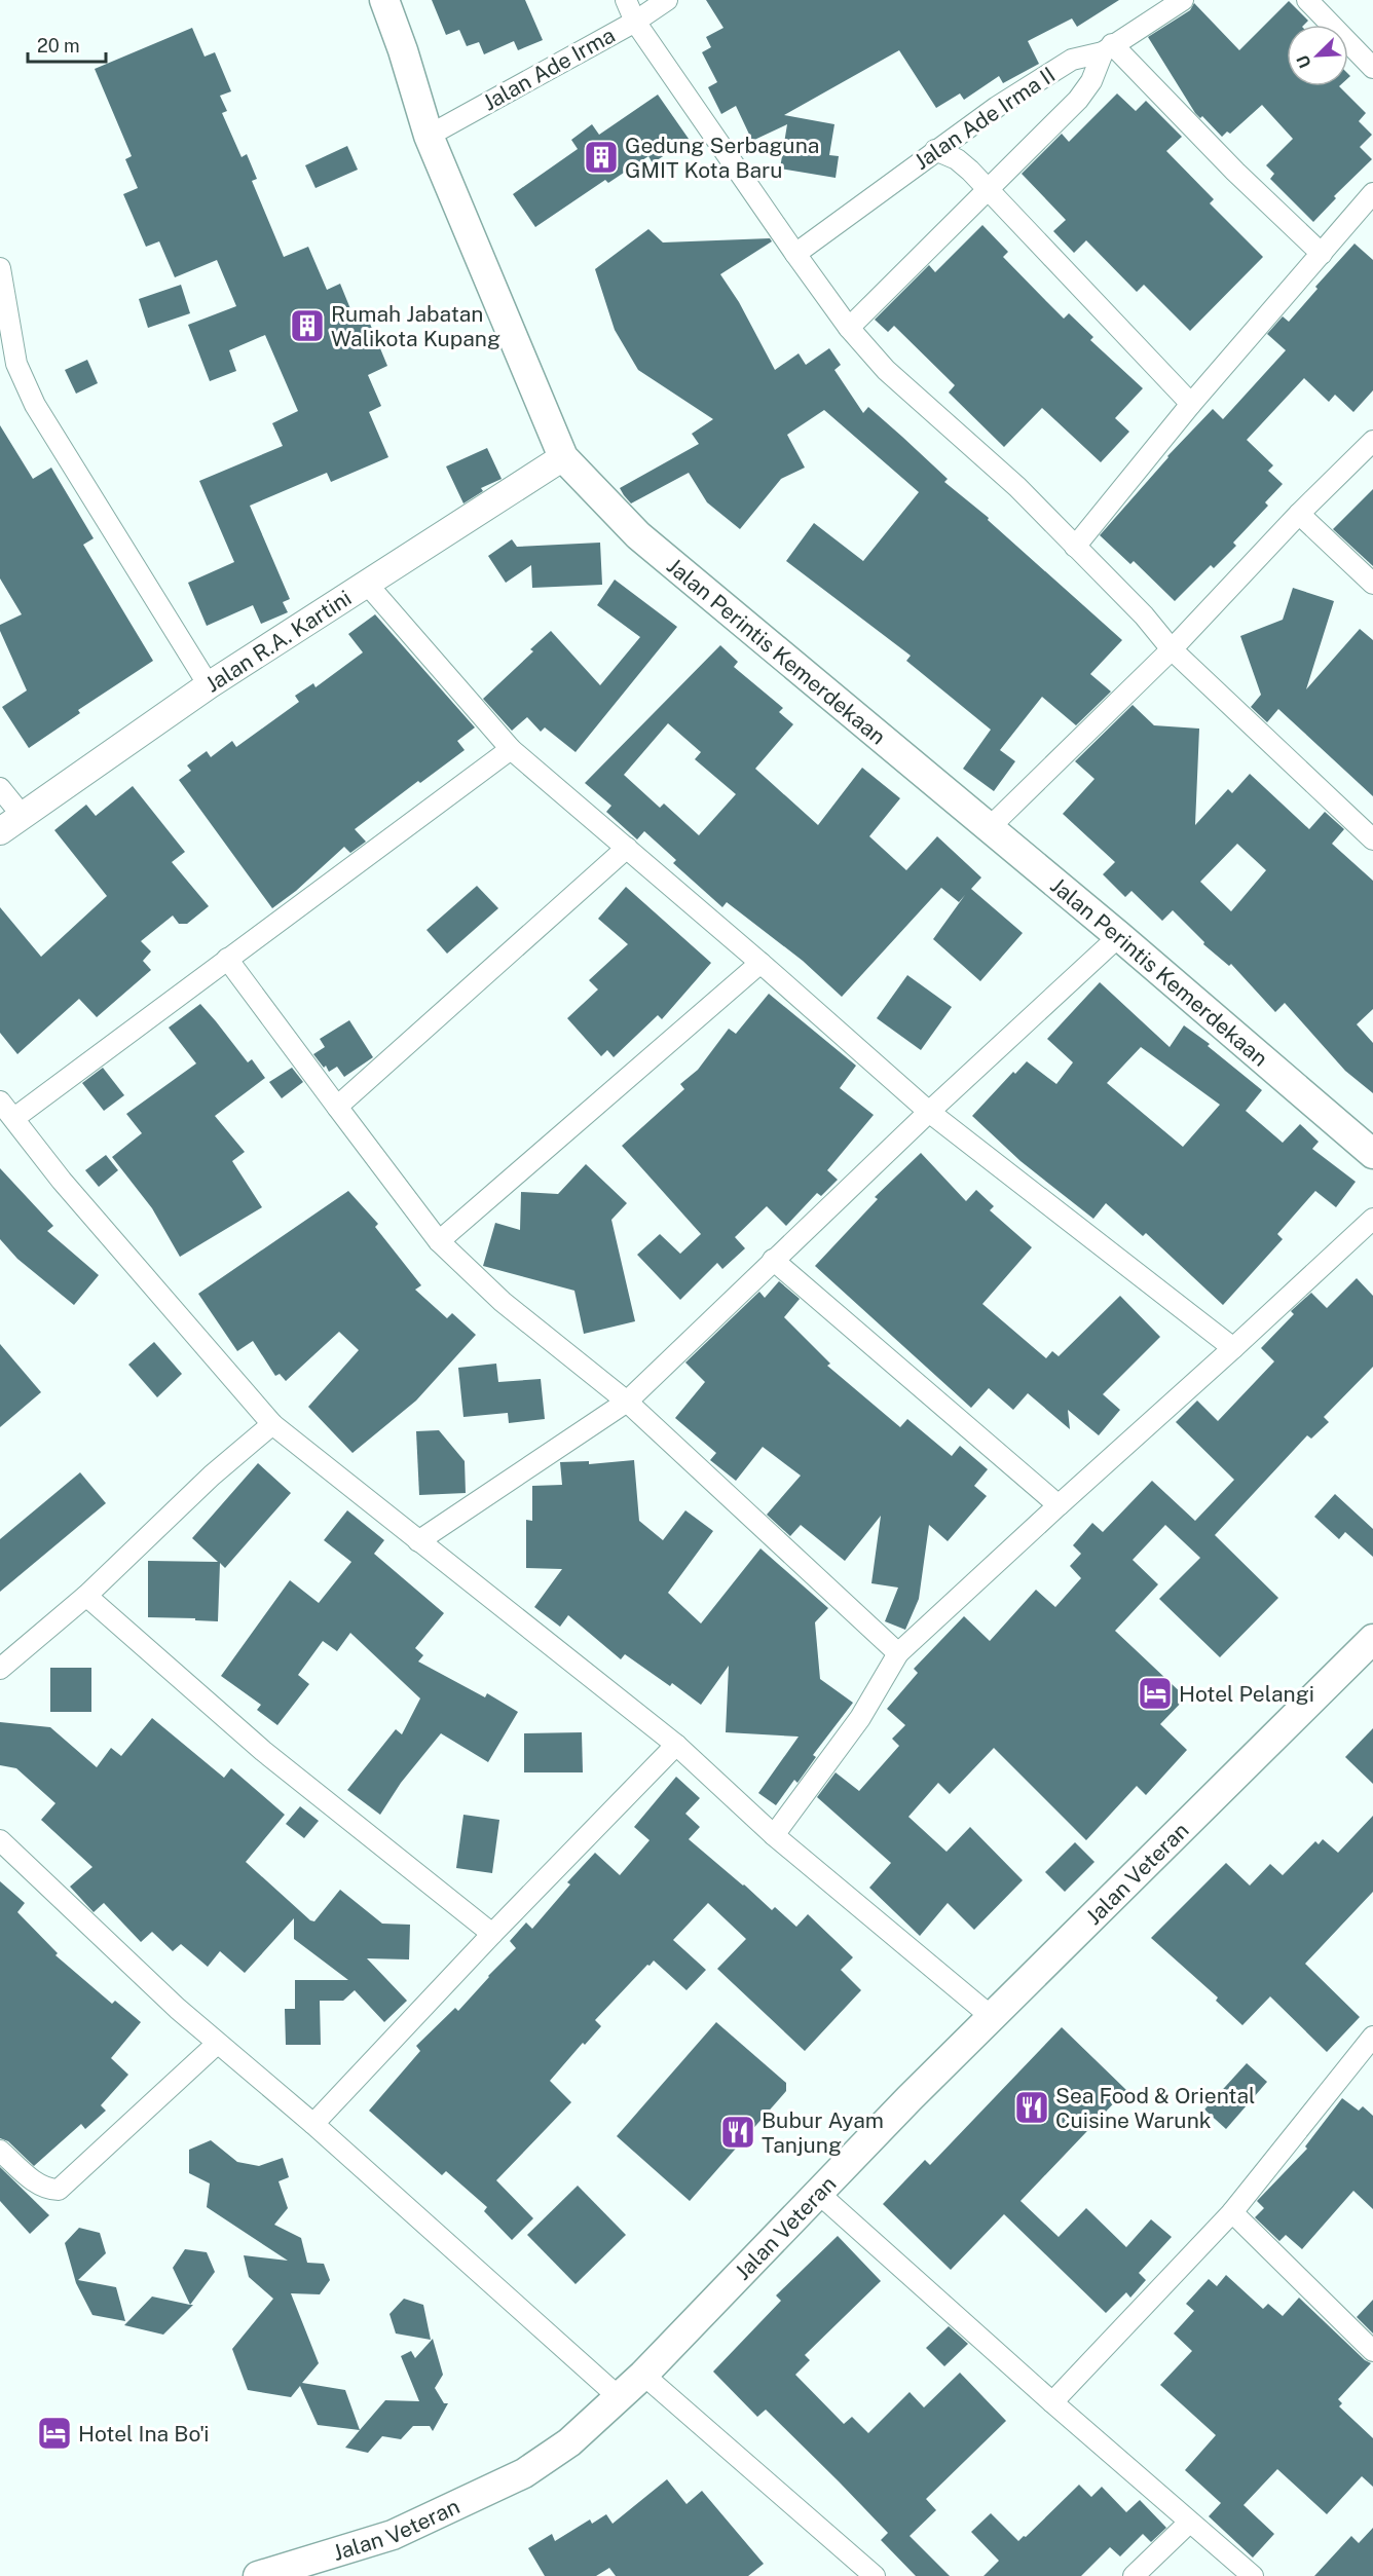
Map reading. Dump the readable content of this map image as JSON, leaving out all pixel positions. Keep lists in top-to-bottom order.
{
  "streets": {
    "main road": ["Jalan Perintis Kemerdekaan", "Jalan Veteran"],
    "street": ["Jalan Ade Irma", "Jalan Ade Irma II", "Jalan R.A. Kartini"]
  },
  "crossings": [
    ["Jalan Ade Irma", "Jalan Perintis Kemerdekaan"],
    ["Jalan R.A. Kartini", "Jalan Perintis Kemerdekaan"]
  ],
  "places": {
    "building": ["Gedung Serbaguna GMIT Kota Baru", "Rumah Jabatan Walikota Kupang"],
    "hotel": ["Hotel Pelangi", "Hotel Ina Bo'i"],
    "restaurant": ["Sea Food & Oriental Cuisine Warunk", "Bubur Ayam Tanjung"]
  },
  "scale_bar": "20 m",
  "north": "bottom left"
}
